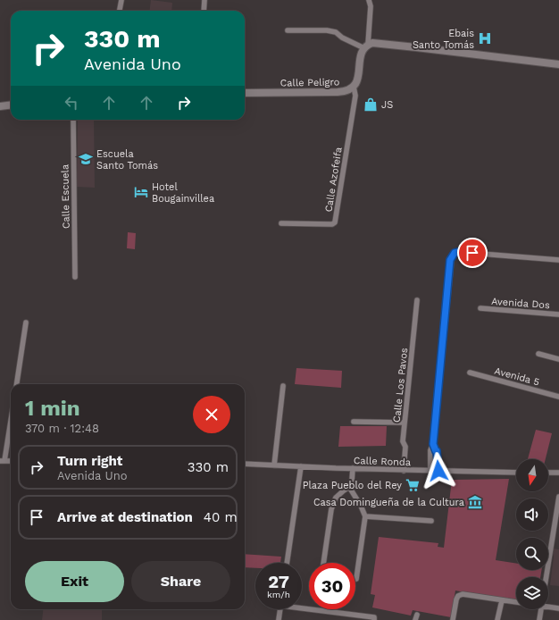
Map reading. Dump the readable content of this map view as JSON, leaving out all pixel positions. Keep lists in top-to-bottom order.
{
  "streets": {
    "main road": ["Calle Peligro"],
    "street": [
      "Calle Azofeifa",
      "Calle Escuela",
      "Avenida Dos",
      "Avenida 5",
      "Calle Los Pavos",
      "Calle Ronda"
    ]
  },
  "crossings": [
    ["Calle Peligro", "Calle Azofeifa"],
    ["Calle Los Pavos", "Calle Ronda"]
  ],
  "places": {
    "hospital": ["Ebais Santo Tomás"],
    "shop": ["JS"],
    "school or university": ["Escuela Santo Tomás"],
    "hotel": ["Hotel Bougainvillea"],
    "supermarket": ["Plaza Pueblo del Rey"],
    "museum": ["Casa Domingueña de la Cultura"]
  },
  "north": "bottom",
  "page": {
    "turn": ["330 m", "Avenida Uno"],
    "heading": ["1 min", "370 m · 12:48"],
    "list": [
      {
        "name": "Turn right",
        "note": "Avenida Uno",
        "value": "330 m"
      },
      {
        "name": "Arrive at destination",
        "value": "40 m"
      }
    ],
    "buttons": ["Exit", "Share"],
    "speed": "27 km/h",
    "limit": "30"
  }
}
